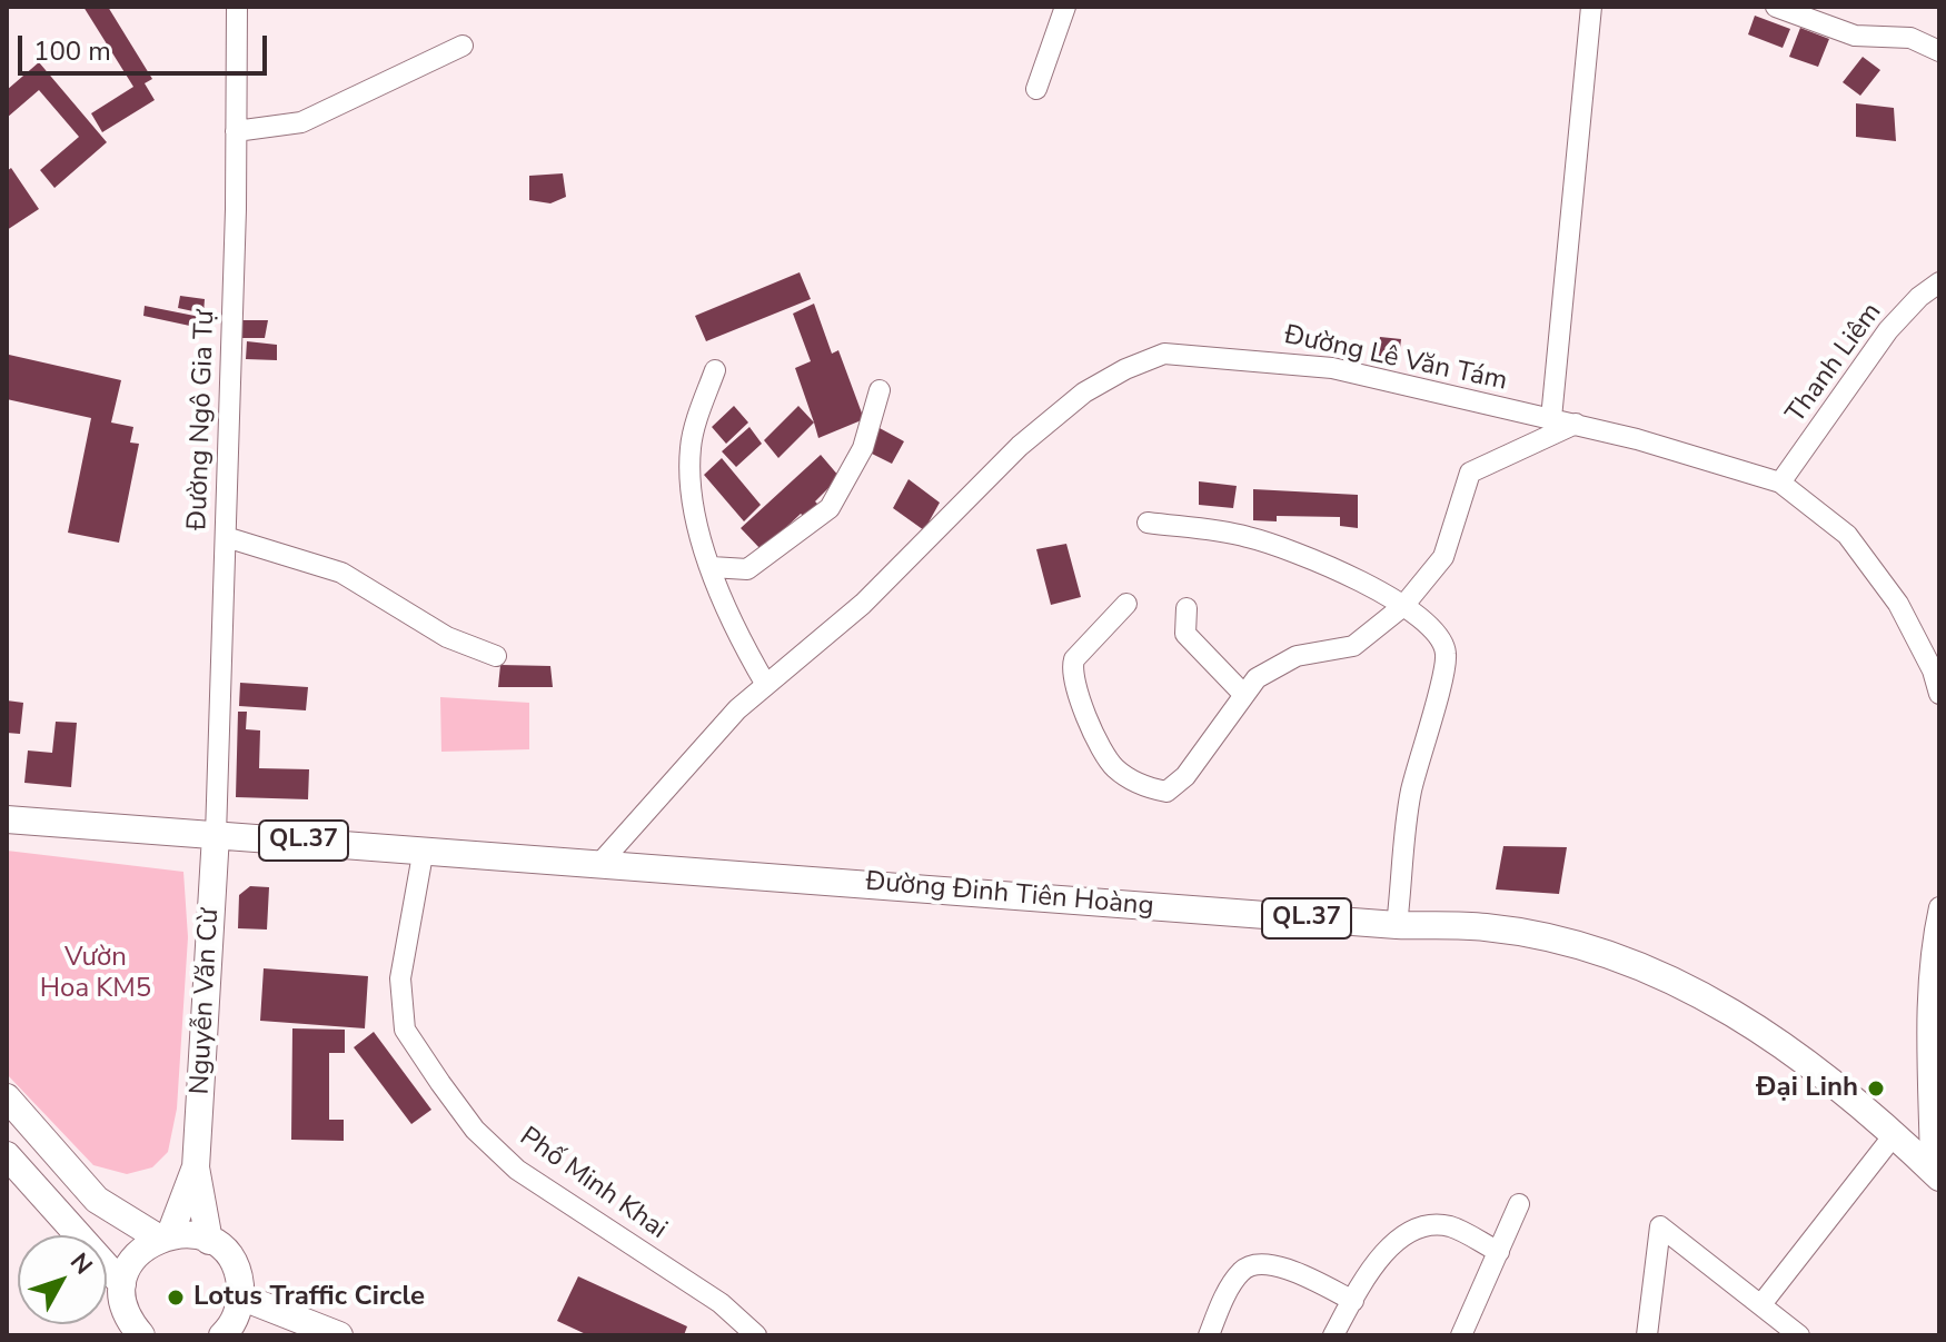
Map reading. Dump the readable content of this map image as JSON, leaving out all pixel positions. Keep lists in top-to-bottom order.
{
  "streets": {
    "main road": ["QL.37", "Đường Đinh Tiên Hoàng", "Nguyễn Văn Cừ"],
    "street": [
      "Đường Lê Văn Tám",
      "Thanh Liêm",
      "Đường Ngô Gia Tự",
      "Phố Minh Khai"
    ]
  },
  "crossings": [
    ["Đường Lê Văn Tám", "Thanh Liêm"],
    ["Đường Lê Văn Tám", "Đường Đinh Tiên Hoàng"],
    ["Đường Ngô Gia Tự", "Đường Đinh Tiên Hoàng"],
    ["Đường Ngô Gia Tự", "Nguyễn Văn Cừ"],
    ["Đường Đinh Tiên Hoàng", "Nguyễn Văn Cừ"],
    ["Đường Đinh Tiên Hoàng", "Phố Minh Khai"]
  ],
  "parks": ["Vườn Hoa KM5"],
  "places": ["Đại Linh", "Lotus Traffic Circle"],
  "scale_bar": "100 m",
  "north": "top right"
}
